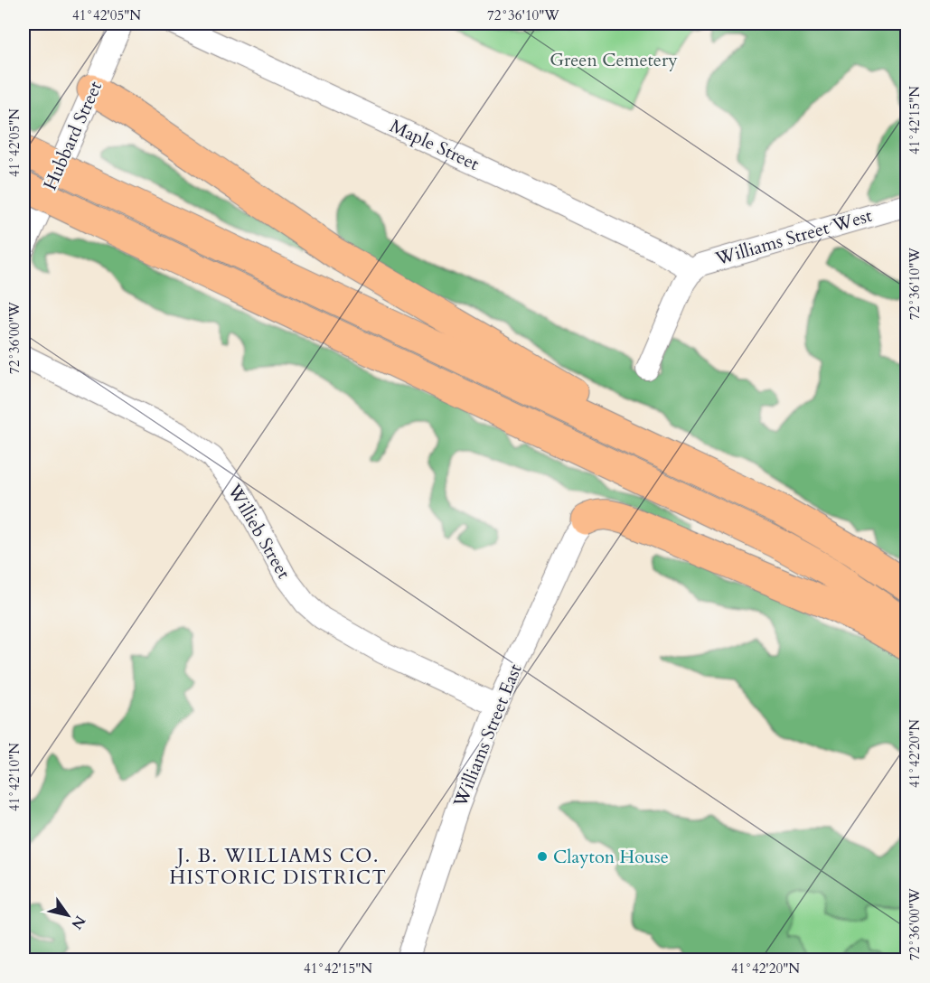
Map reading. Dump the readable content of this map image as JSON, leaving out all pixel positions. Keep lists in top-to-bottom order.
{
  "streets": {
    "street": [
      "Hubbard Street",
      "Maple Street",
      "Williams Street West",
      "Willieb Street",
      "Williams Street East"
    ]
  },
  "crossings": [
    ["Maple Street", "Williams Street West"],
    ["Willieb Street", "Williams Street East"]
  ],
  "districts": ["J. B. WILLIAMS CO. HISTORIC DISTRICT"],
  "parks": ["Green Cemetery"],
  "places": ["Clayton House"],
  "north": "bottom right",
  "coordinates": [
    "41°42'05\"N",
    "72°36'10\"W",
    "41°42'15\"N",
    "72°36'00\"W",
    "41°42'20\"N",
    "41°42'10\"N"
  ]
}
